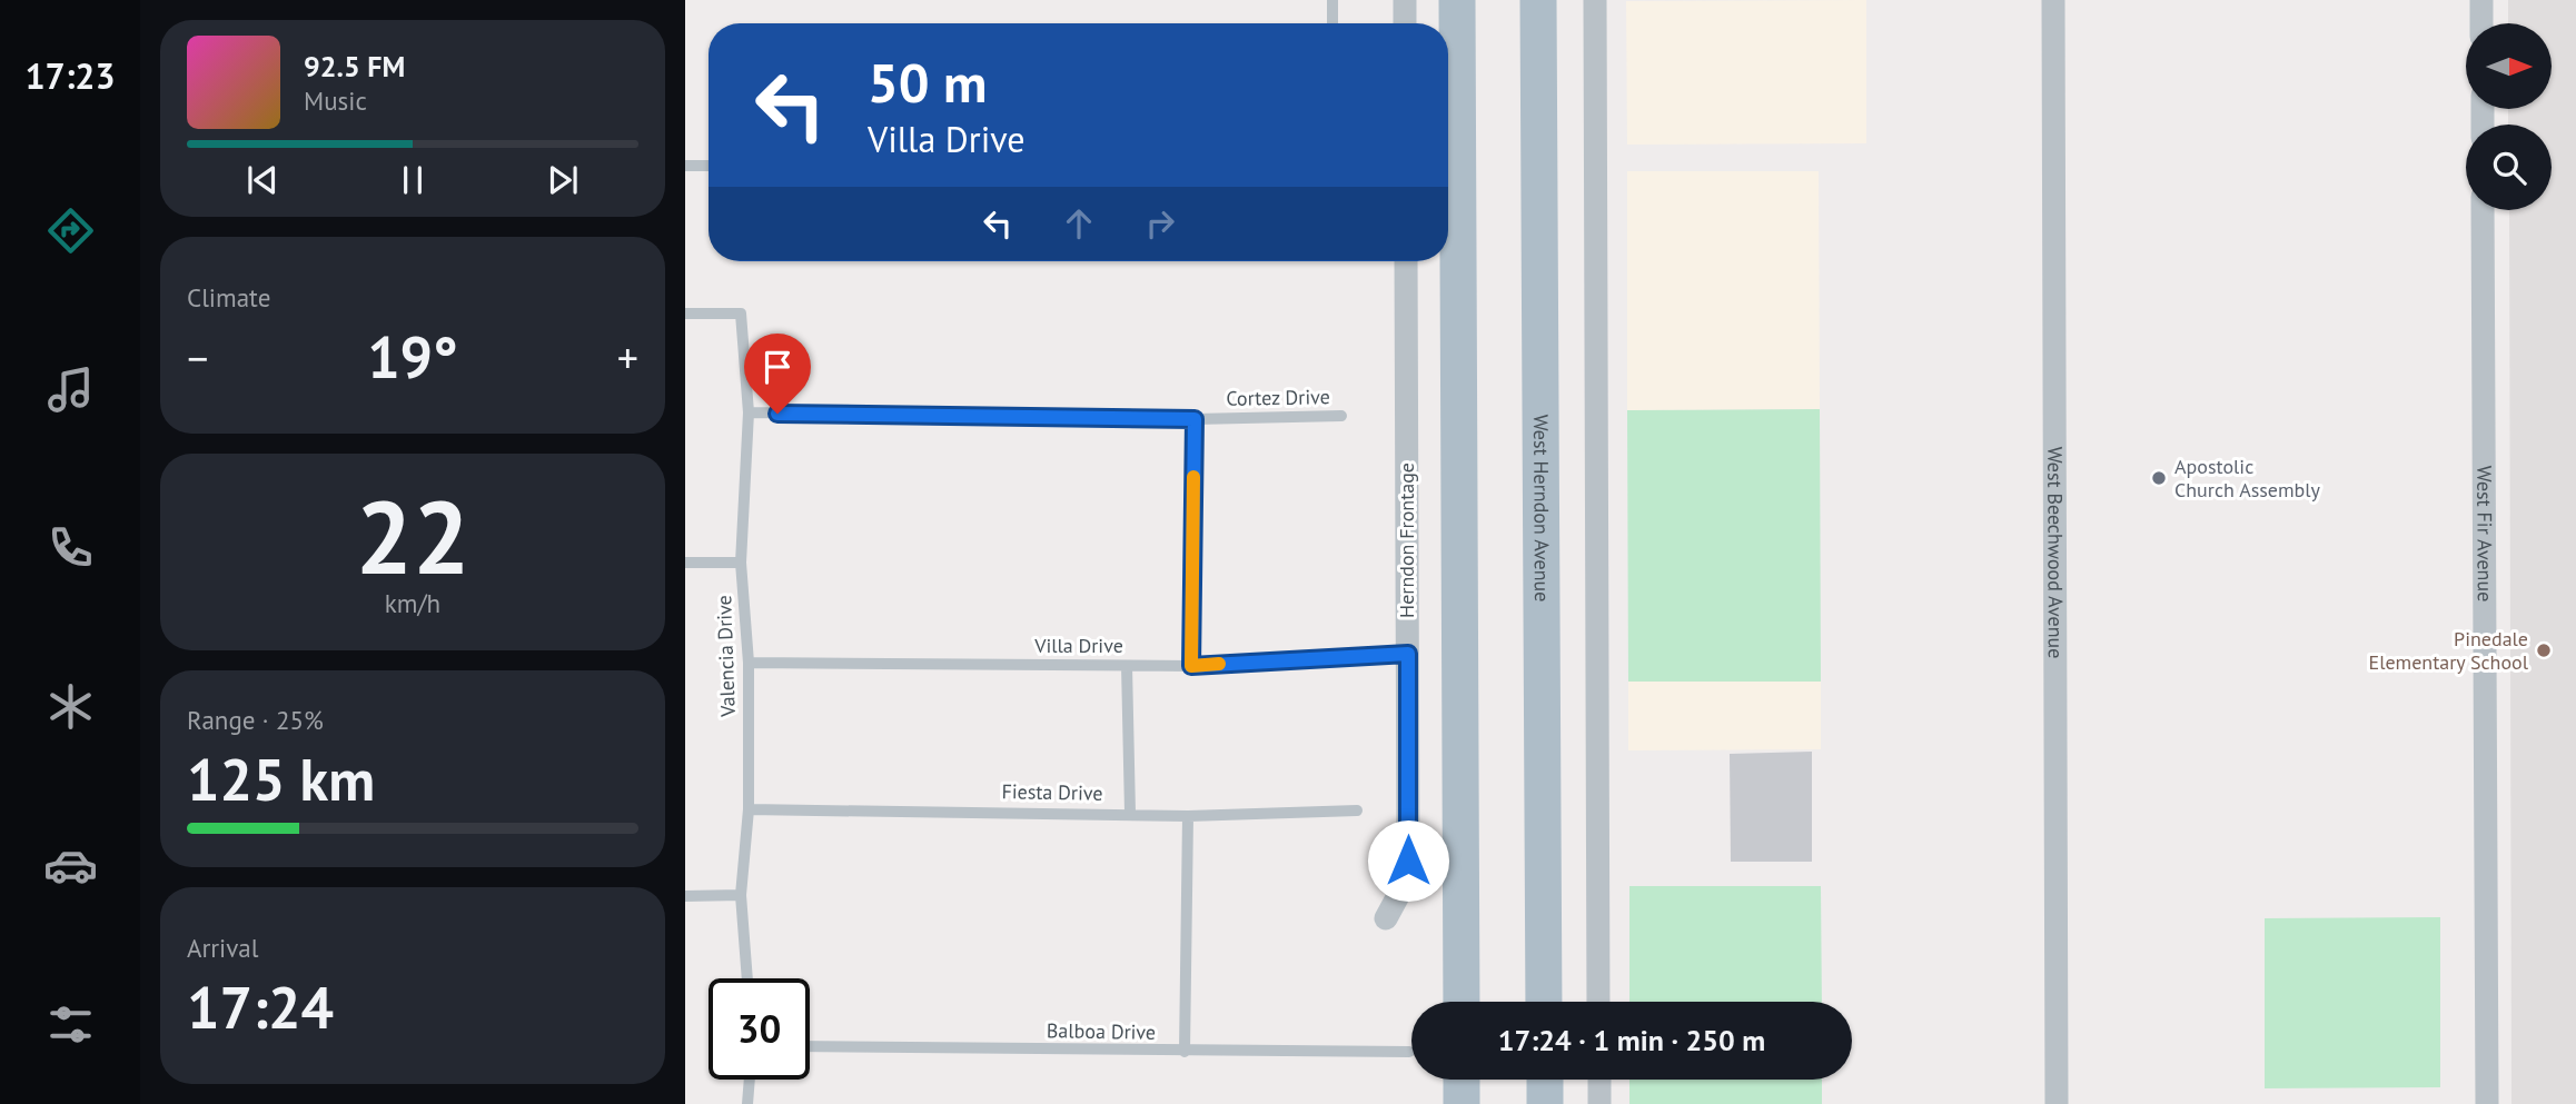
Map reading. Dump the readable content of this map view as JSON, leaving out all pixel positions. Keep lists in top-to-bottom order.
{
  "streets": {
    "main road": ["West Herndon Avenue"],
    "street": ["West Fir Avenue", "Herndon Frontage", "West Beechwood Avenue"],
    "lane": [
      "Cortez Drive",
      "Villa Drive",
      "Valencia Drive",
      "Fiesta Drive",
      "Balboa Drive"
    ]
  },
  "crossings": [
    ["Cortez Drive", "Valencia Drive"],
    ["Herndon Frontage", "Villa Drive"],
    ["Villa Drive", "Valencia Drive"],
    ["Valencia Drive", "Fiesta Drive"]
  ],
  "places": ["Apostolic Church Assembly", "Pinedale Elementary School"],
  "north": "right",
  "page": {
    "tabs": "17:23",
    "turn": ["50 m", "Villa Drive"],
    "song": ["92.5 FM", "Music"],
    "tile": [
      "Climate",
      ["22", "km/h"],
      ["Range · 25%", "125 km"],
      ["Arrival", "17:24"]
    ],
    "heat": ["−", "19°", "+"],
    "limit": "30",
    "trip": "17:24 · 1 min · 250 m"
  }
}
